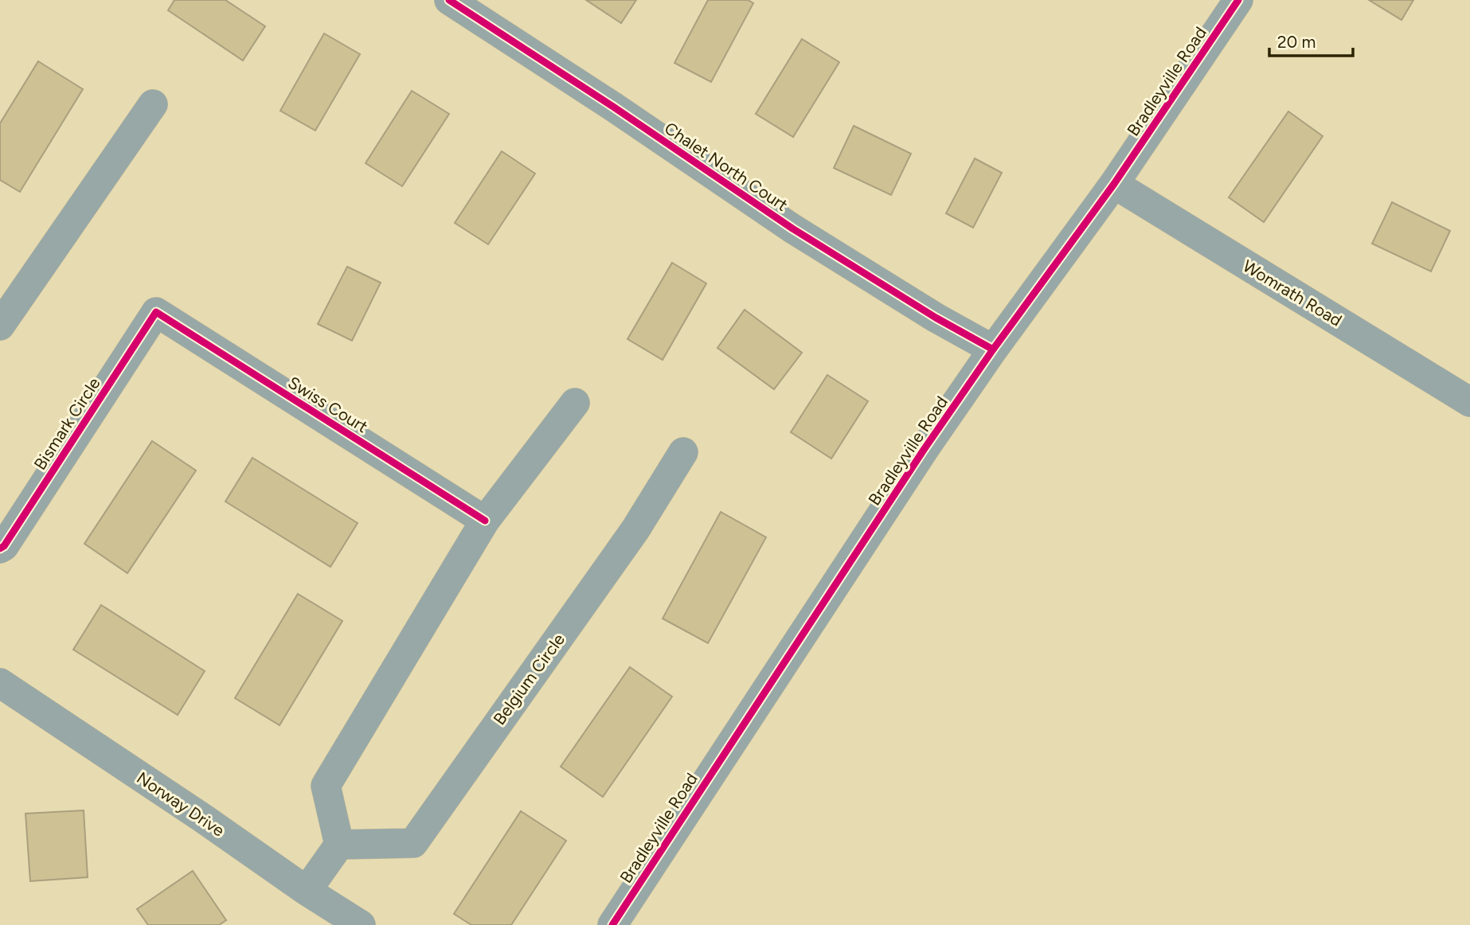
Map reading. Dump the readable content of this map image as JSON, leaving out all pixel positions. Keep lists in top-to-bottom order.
{
  "streets": {
    "street": [
      "Bradleyville Road",
      "Chalet North Court",
      "Womrath Road",
      "Swiss Court",
      "Bismark Circle",
      "Belgium Circle",
      "Norway Drive"
    ]
  },
  "crossings": [
    ["Bradleyville Road", "Chalet North Court"],
    ["Bradleyville Road", "Womrath Road"],
    ["Swiss Court", "Bismark Circle"]
  ],
  "scale_bar": "20 m"
}
